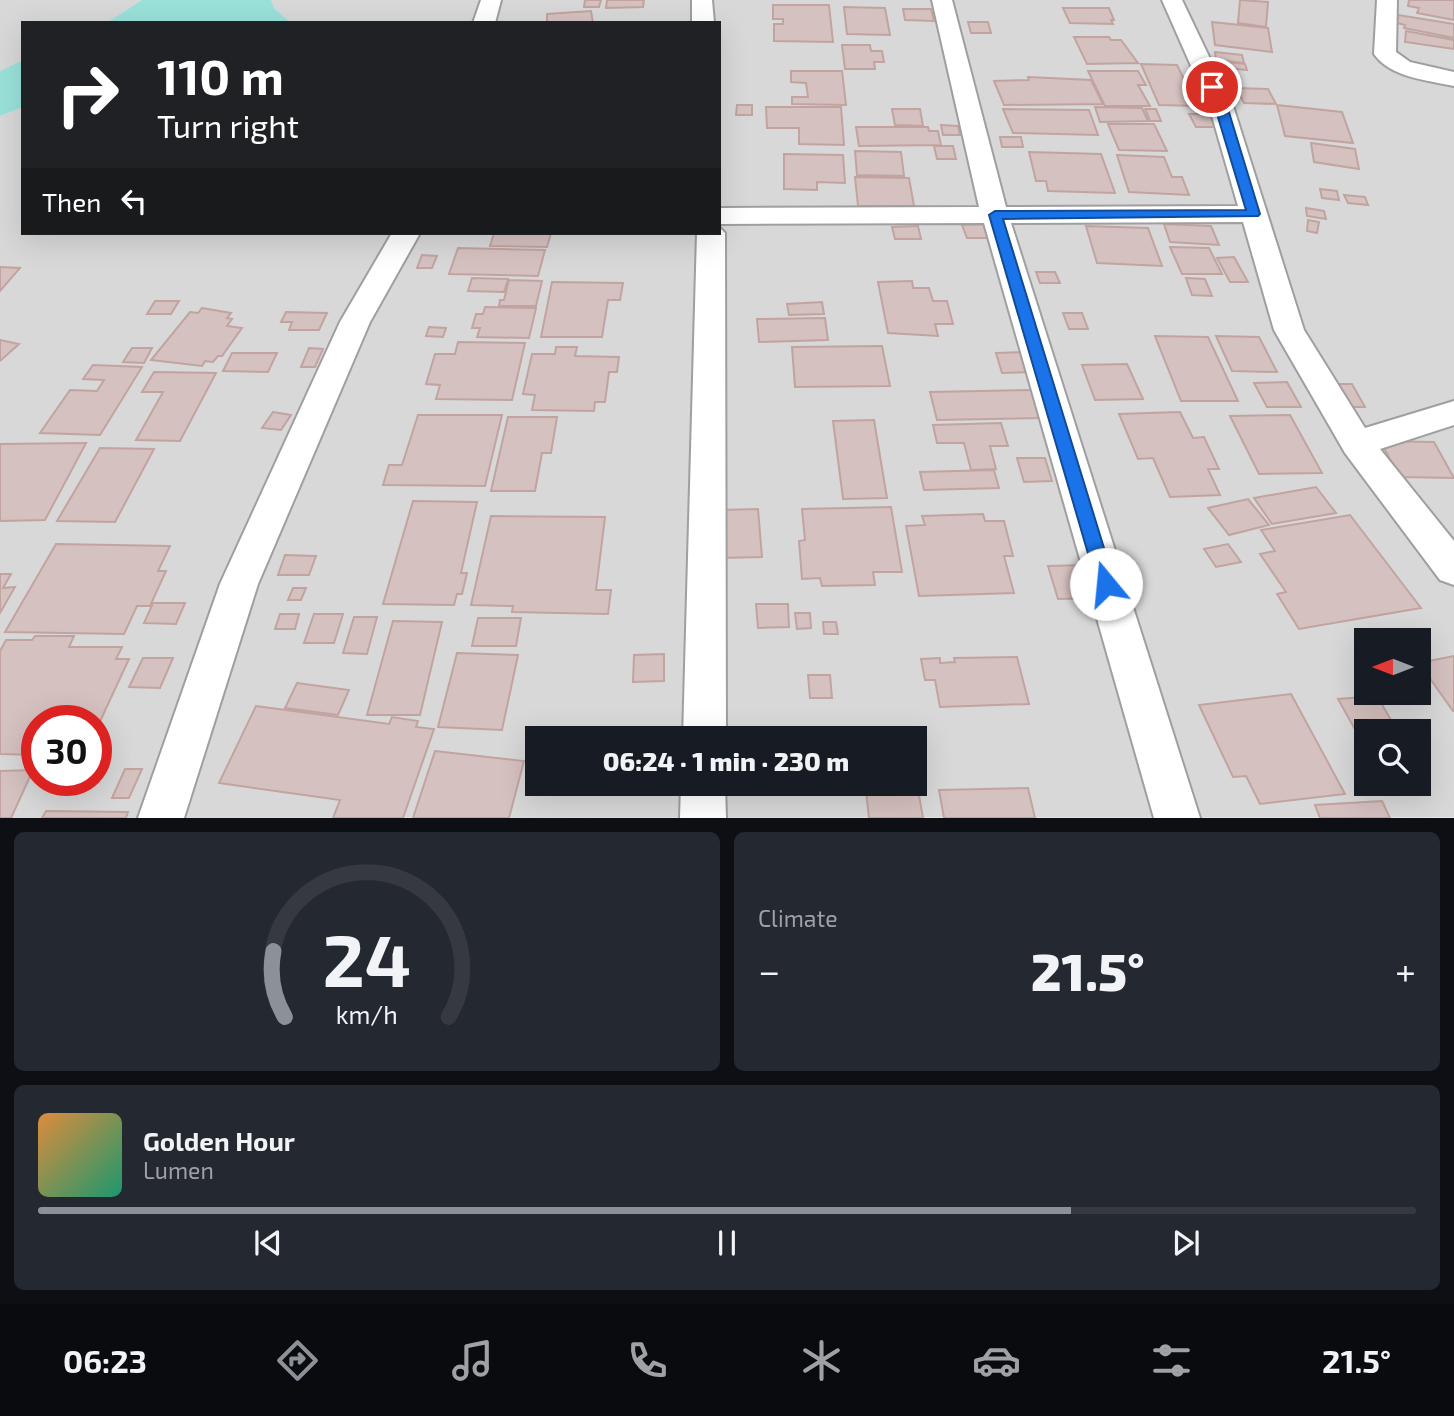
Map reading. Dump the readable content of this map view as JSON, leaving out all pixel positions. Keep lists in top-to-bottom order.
{
  "north": "left",
  "page": {
    "turn": ["110 m", "Turn right"],
    "then": "Then",
    "limit": "30",
    "trip": "06:24 · 1 min · 230 m",
    "tile": "Climate",
    "heat": ["−", "21.5°", "+"],
    "song": ["Golden Hour", "Lumen"],
    "tabs": ["06:23", "21.5°"],
    "gauge": ["24", "km/h"]
  }
}
